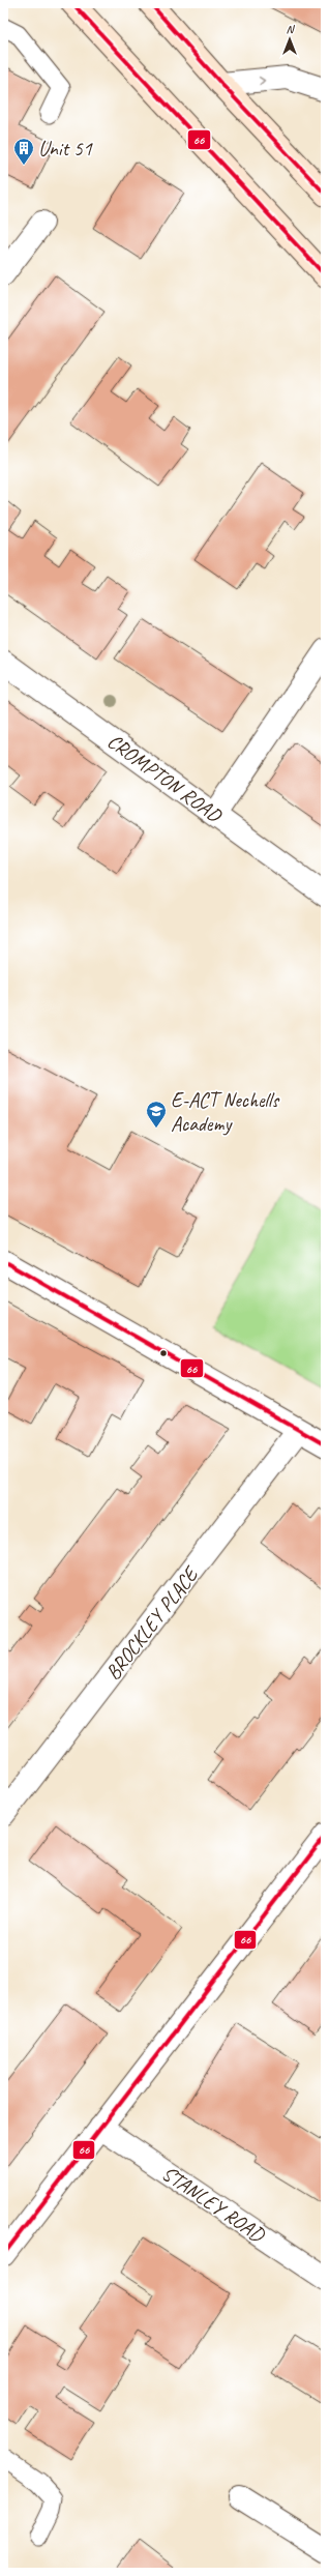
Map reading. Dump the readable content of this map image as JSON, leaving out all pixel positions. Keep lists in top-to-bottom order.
{
  "streets": {
    "street": ["CROMPTON ROAD", "BROCKLEY PLACE", "STANLEY ROAD"]
  },
  "places": {
    "building": ["Unit 51"],
    "school or university": ["E-ACT Nechells Academy"]
  },
  "lines": ["transit line 66"],
  "north": "top"
}
